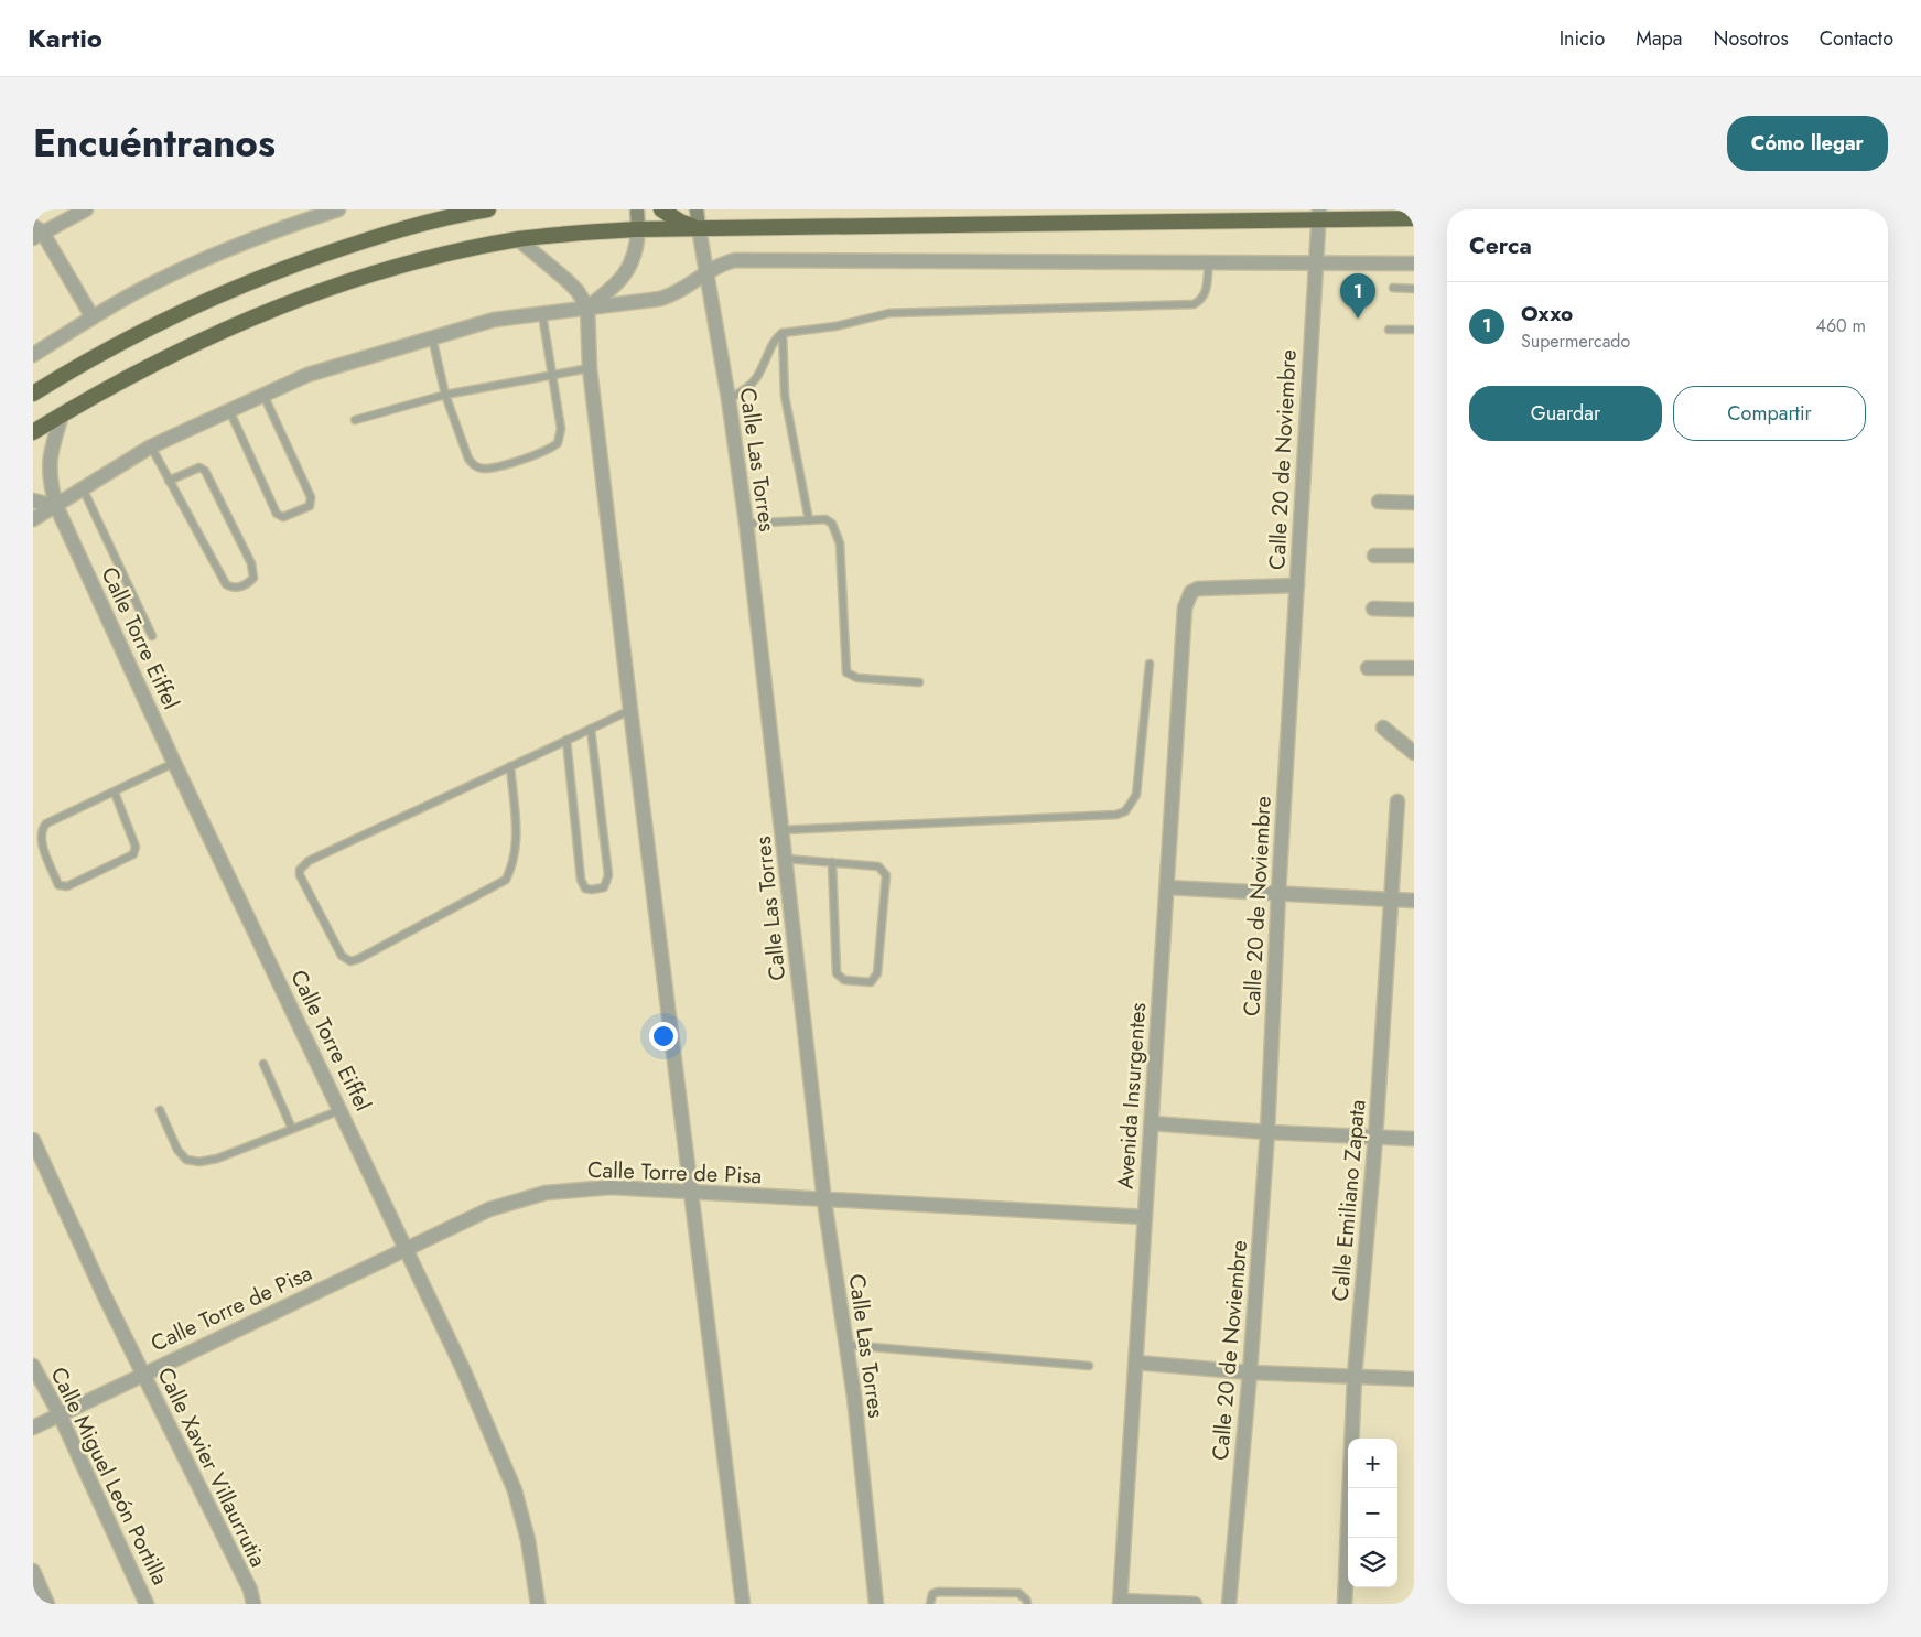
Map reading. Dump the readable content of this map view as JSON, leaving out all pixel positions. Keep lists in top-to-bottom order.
{
  "streets": {
    "main road": ["Calle Las Torres"],
    "street": [
      "Calle 20 de Noviembre",
      "Calle Torre Eiffel",
      "Avenida Insurgentes",
      "Calle Torre de Pisa",
      "Calle Emiliano Zapata",
      "Calle Xavier Villaurrutia",
      "Calle Miguel León Portilla"
    ]
  },
  "crossings": [
    ["Calle Las Torres", "Calle Torre de Pisa"],
    ["Calle 20 de Noviembre", "Avenida Insurgentes"],
    ["Calle Torre Eiffel", "Calle Torre de Pisa"],
    ["Avenida Insurgentes", "Calle Torre de Pisa"],
    ["Calle Torre de Pisa", "Calle Xavier Villaurrutia"],
    ["Calle Torre de Pisa", "Calle Miguel León Portilla"]
  ],
  "page": {
    "header": "Kartio",
    "nav": [
      "Inicio",
      "Mapa",
      "Nosotros",
      "Contacto"
    ],
    "title": "Encuéntranos",
    "buttons": [
      "Cómo llegar",
      ["Guardar", "Compartir"]
    ],
    "heading": "Cerca",
    "pins": "1",
    "list": [
      {
        "mark": "1",
        "name": "Oxxo",
        "note": "Supermercado",
        "value": "460 m"
      }
    ],
    "map_buttons": ["+", "−"]
  }
}
